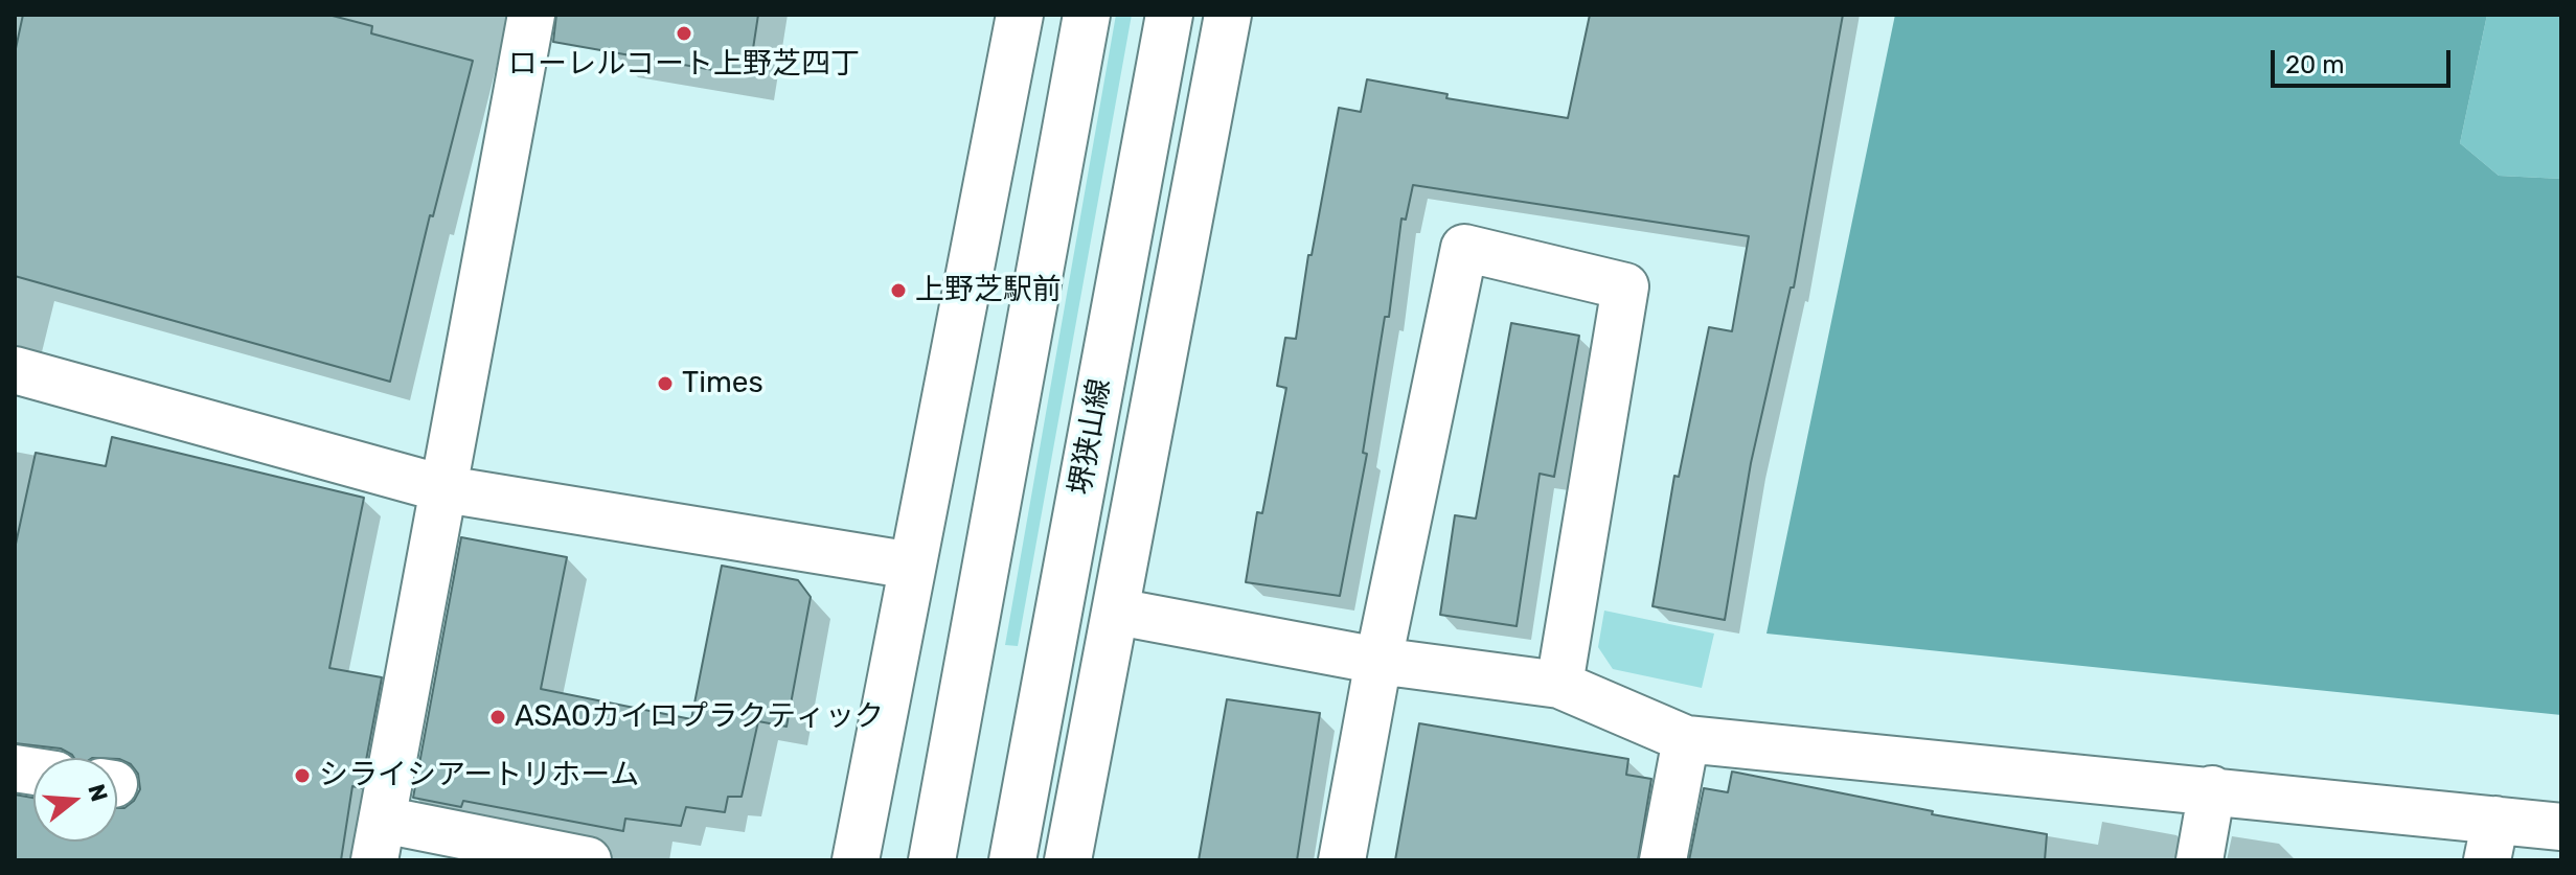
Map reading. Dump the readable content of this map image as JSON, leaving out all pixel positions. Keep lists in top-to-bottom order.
{
  "streets": {
    "street": ["堺狭山線"]
  },
  "places": [
    "ローレルコート上野芝四丁",
    "上野芝駅前",
    "Times",
    "ASAOカイロプラクティック",
    "シライシアートリホーム"
  ],
  "scale_bar": "20 m",
  "north": "right"
}
